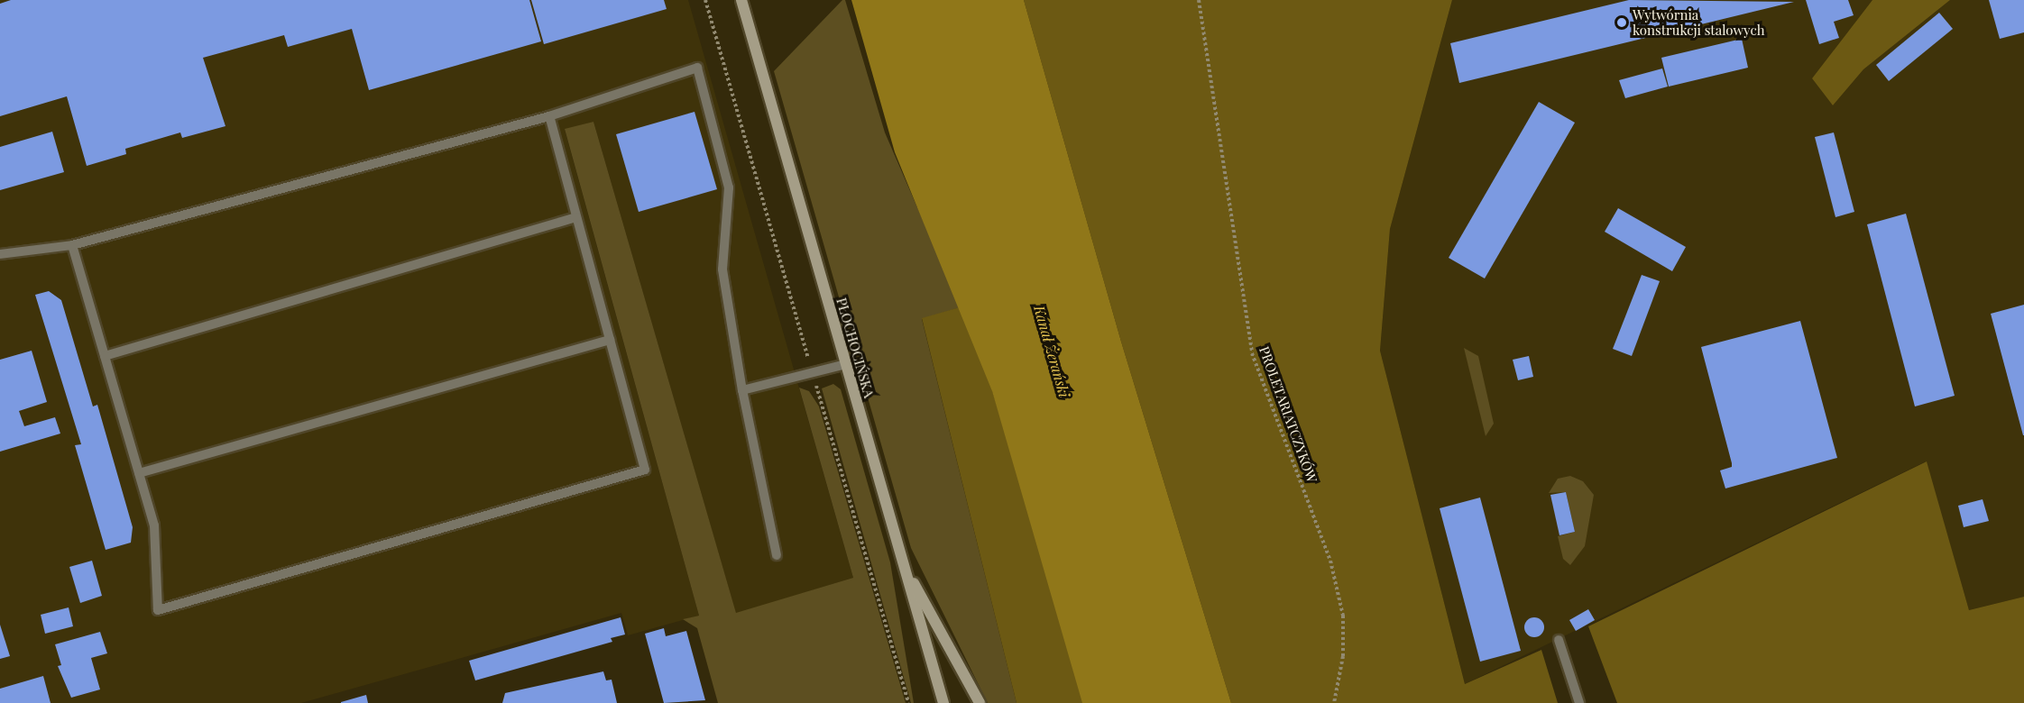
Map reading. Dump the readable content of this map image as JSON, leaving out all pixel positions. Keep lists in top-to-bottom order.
{
  "streets": {
    "main road": ["PŁOCHOCIŃSKA"],
    "path": ["PROLETARIATCZYKÓW"]
  },
  "water": ["Kanał Żerański"],
  "places": ["Wytwórnia konstrukcji stalowych"]
}
